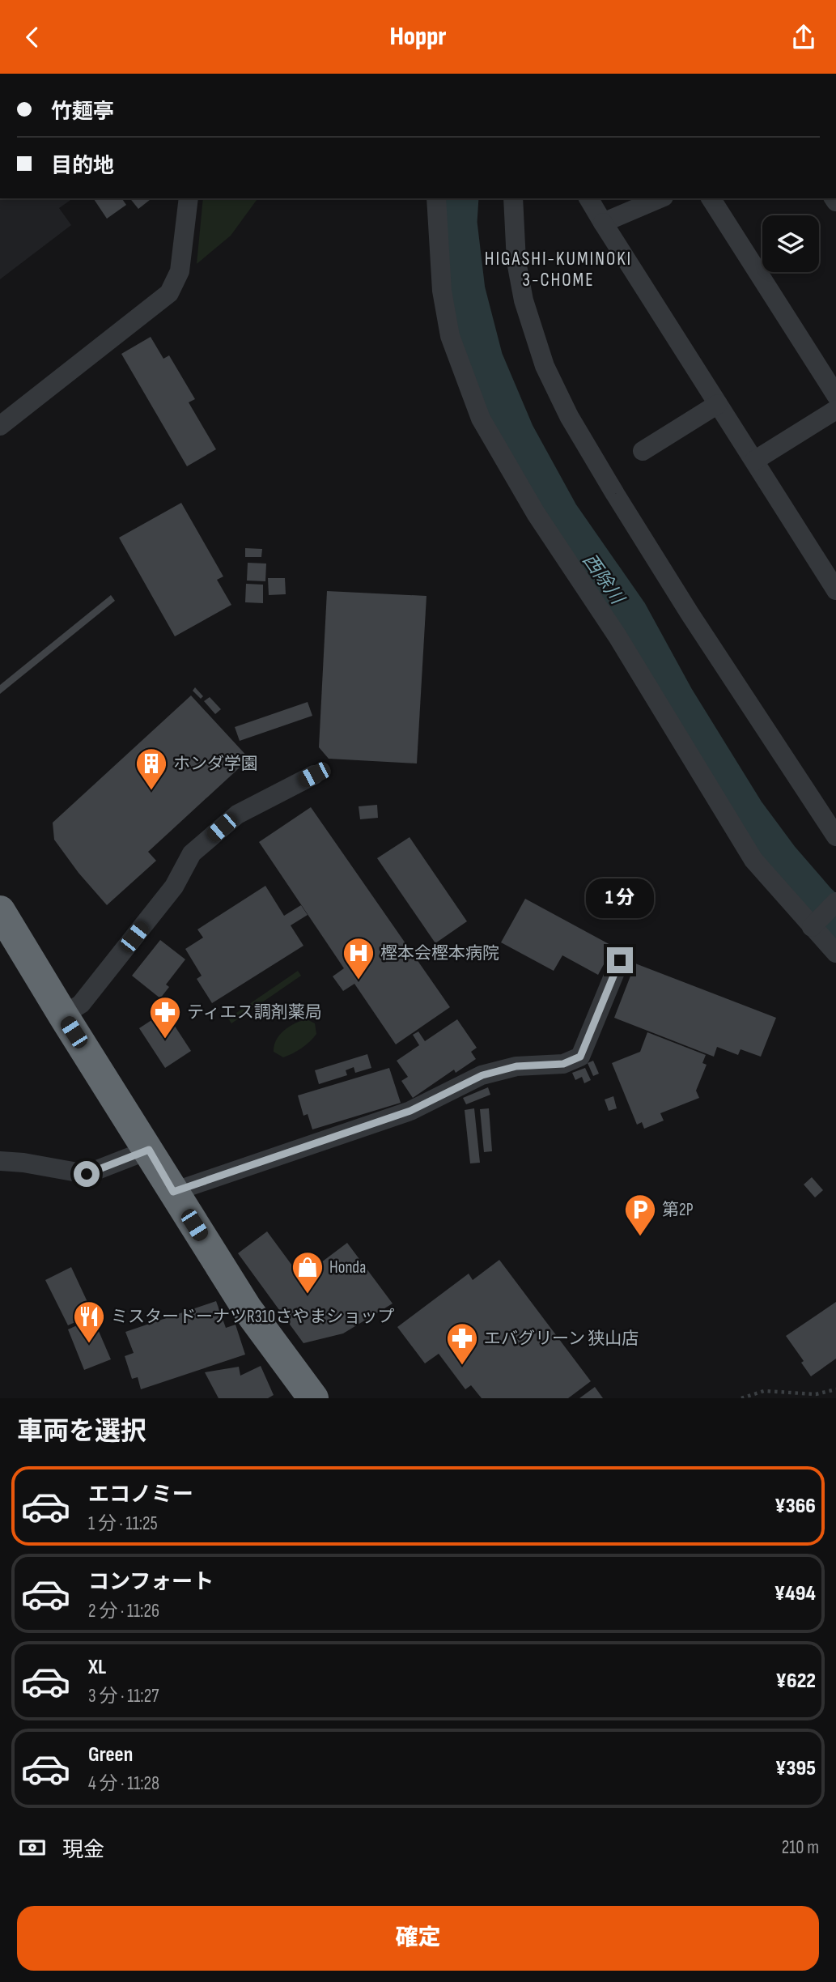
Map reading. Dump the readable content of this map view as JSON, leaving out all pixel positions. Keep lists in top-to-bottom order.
{
  "districts": ["HIGASHI-KUMINOKI 3-CHOME"],
  "water": ["西除川"],
  "places": {
    "building": ["ホンダ学園"],
    "hospital": ["樫本会樫本病院"],
    "pharmacy": ["ティエス調剤薬局", "エバグリーン 狭山店"],
    "parking": ["第2P"],
    "shop": ["Honda"],
    "restaurant": ["ミスタードーナツR310さやまショップ"]
  },
  "page": {
    "header": "Hoppr",
    "banner": ["竹麺亭", "目的地"],
    "bubble": "1 分",
    "heading": "車両を選択",
    "list": [
      {
        "name": "エコノミー",
        "note": "1 分 · 11:25",
        "value": "¥366"
      },
      {
        "name": "コンフォート",
        "note": "2 分 · 11:26",
        "value": "¥494"
      },
      {
        "name": "XL",
        "note": "3 分 · 11:27",
        "value": "¥622"
      },
      {
        "name": "Green",
        "note": "4 分 · 11:28",
        "value": "¥395"
      }
    ],
    "pay": ["現金", "210 m"],
    "buttons": "確定"
  }
}
